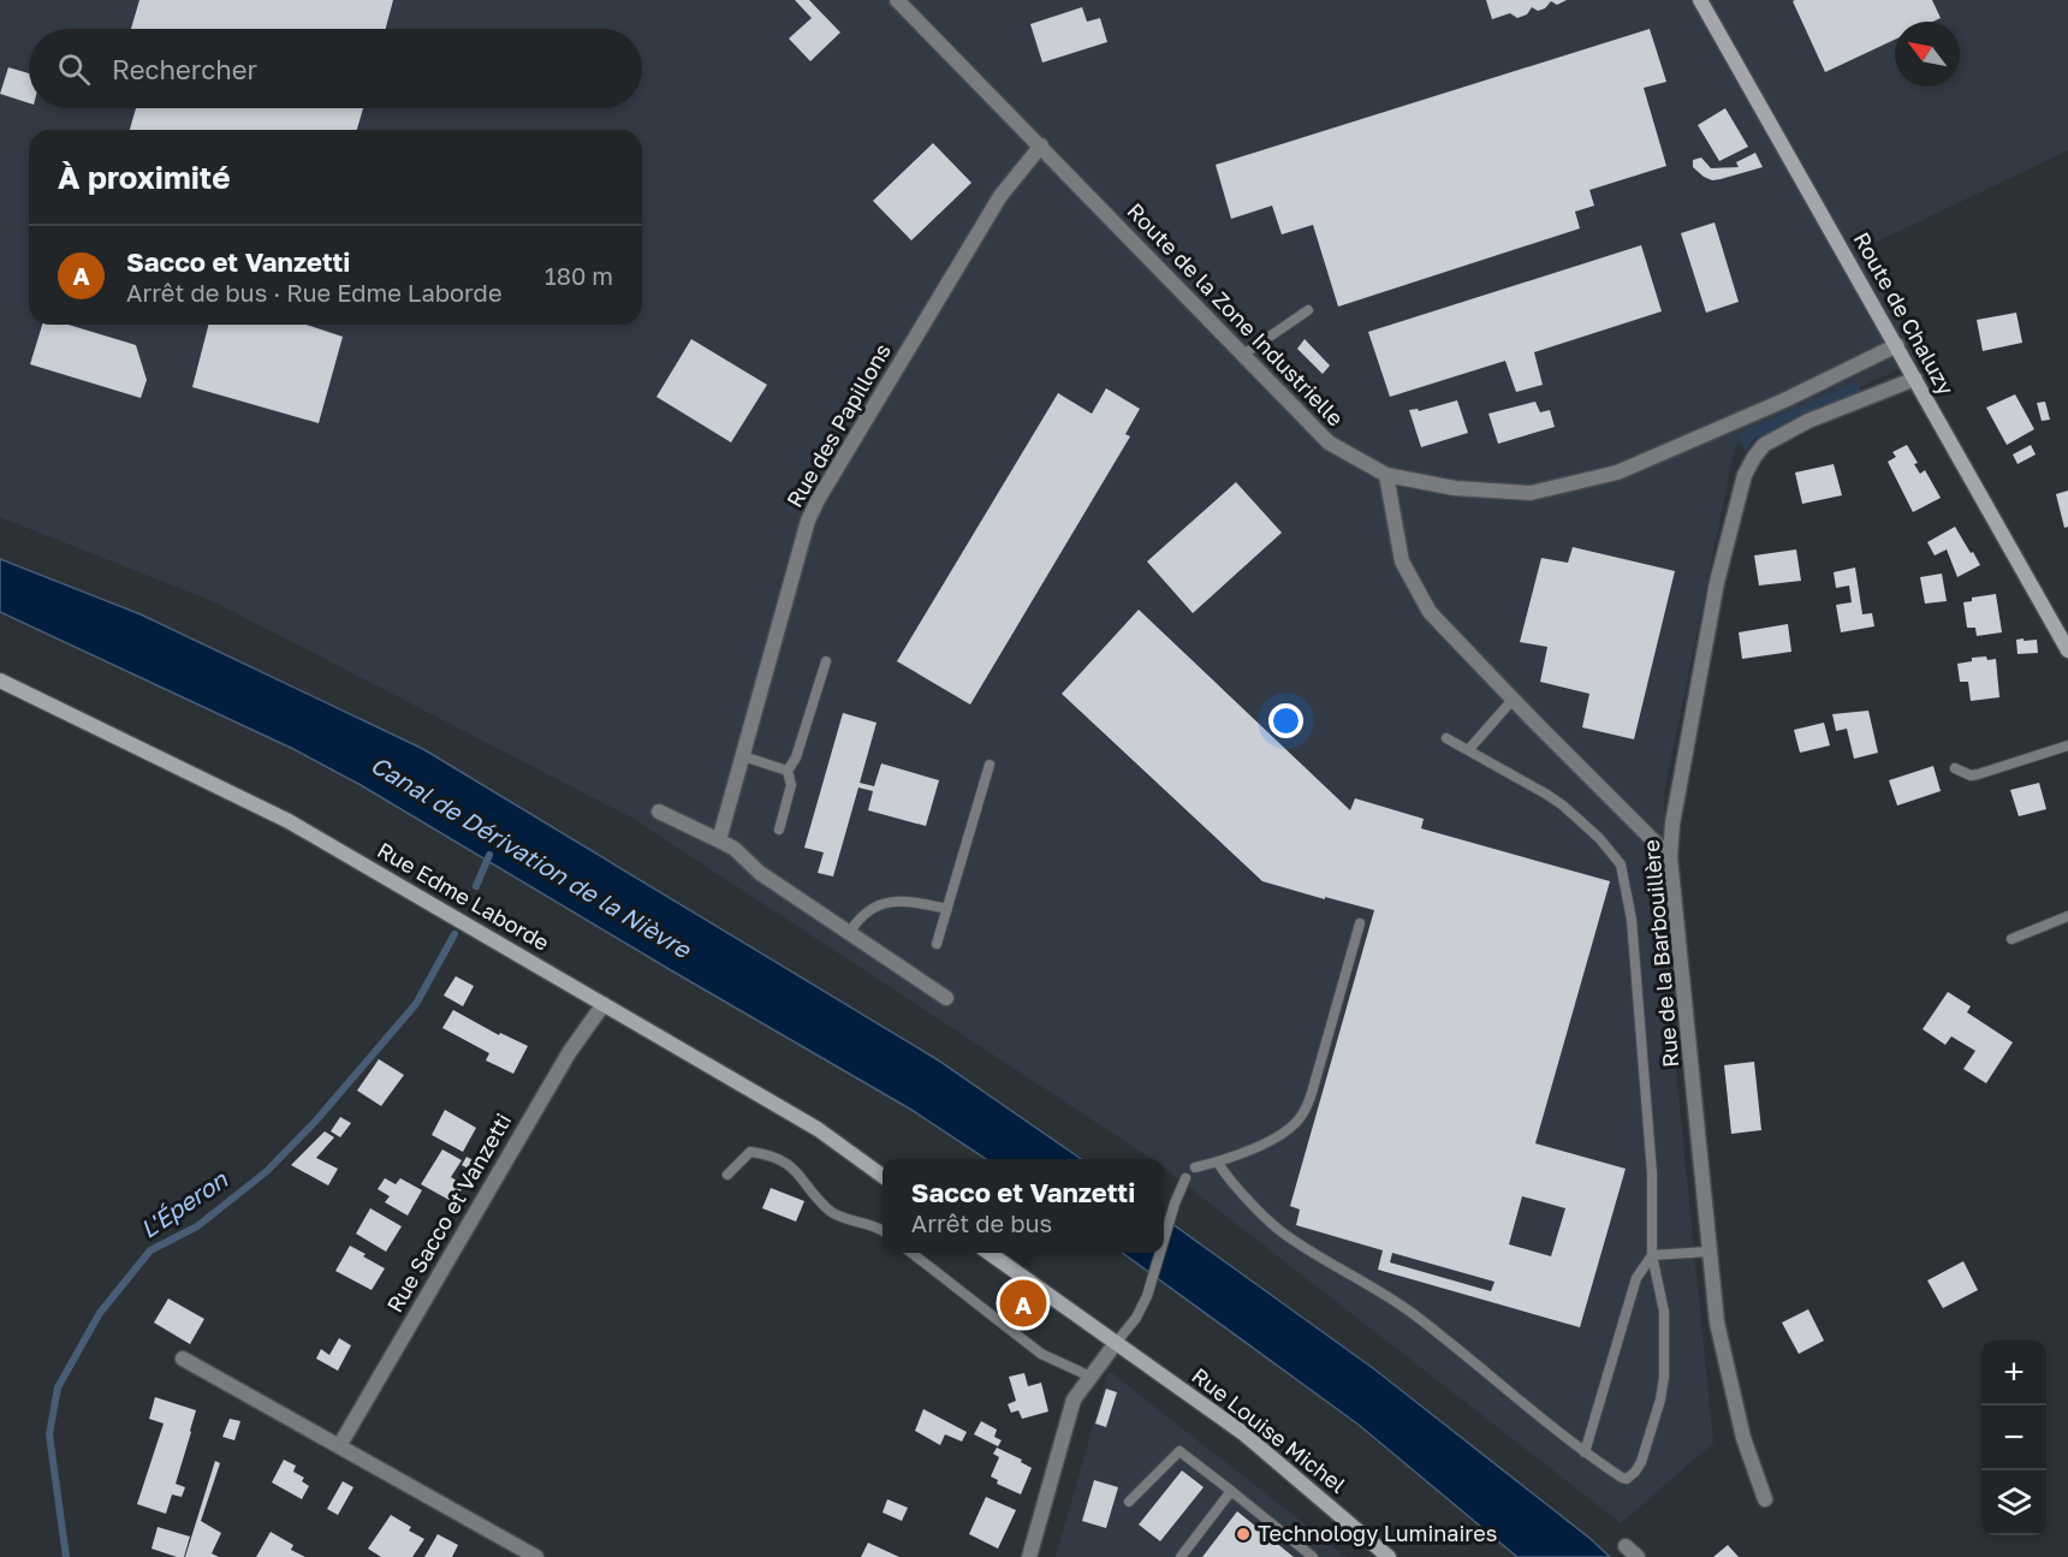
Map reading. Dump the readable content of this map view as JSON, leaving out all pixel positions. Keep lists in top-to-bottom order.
{
  "streets": {
    "street": [
      "Route de Chaluzy",
      "Route de la Zone Industrielle",
      "Rue des Papillons",
      "Rue Edme Laborde",
      "Rue de la Barbouillère",
      "Rue Sacco et Vanzetti",
      "Rue Louise Michel"
    ]
  },
  "crossings": [
    ["Route de Chaluzy", "Route de la Zone Industrielle"],
    ["Route de Chaluzy", "Rue de la Barbouillère"],
    ["Route de la Zone Industrielle", "Rue des Papillons"],
    ["Rue Edme Laborde", "Rue Sacco et Vanzetti"]
  ],
  "water": ["Canal de Dérivation de la Nièvre", "L'Éperon"],
  "places": ["Technology Luminaires"],
  "north": "top left",
  "page": {
    "search": "Rechercher",
    "heading": "À proximité",
    "list": [
      {
        "mark": "A",
        "name": "Sacco et Vanzetti",
        "note": "Arrêt de bus · Rue Edme Laborde",
        "value": "180 m"
      }
    ],
    "popup": ["Sacco et Vanzetti", "Arrêt de bus"],
    "pins": "A",
    "map_buttons": ["+", "−"]
  }
}
